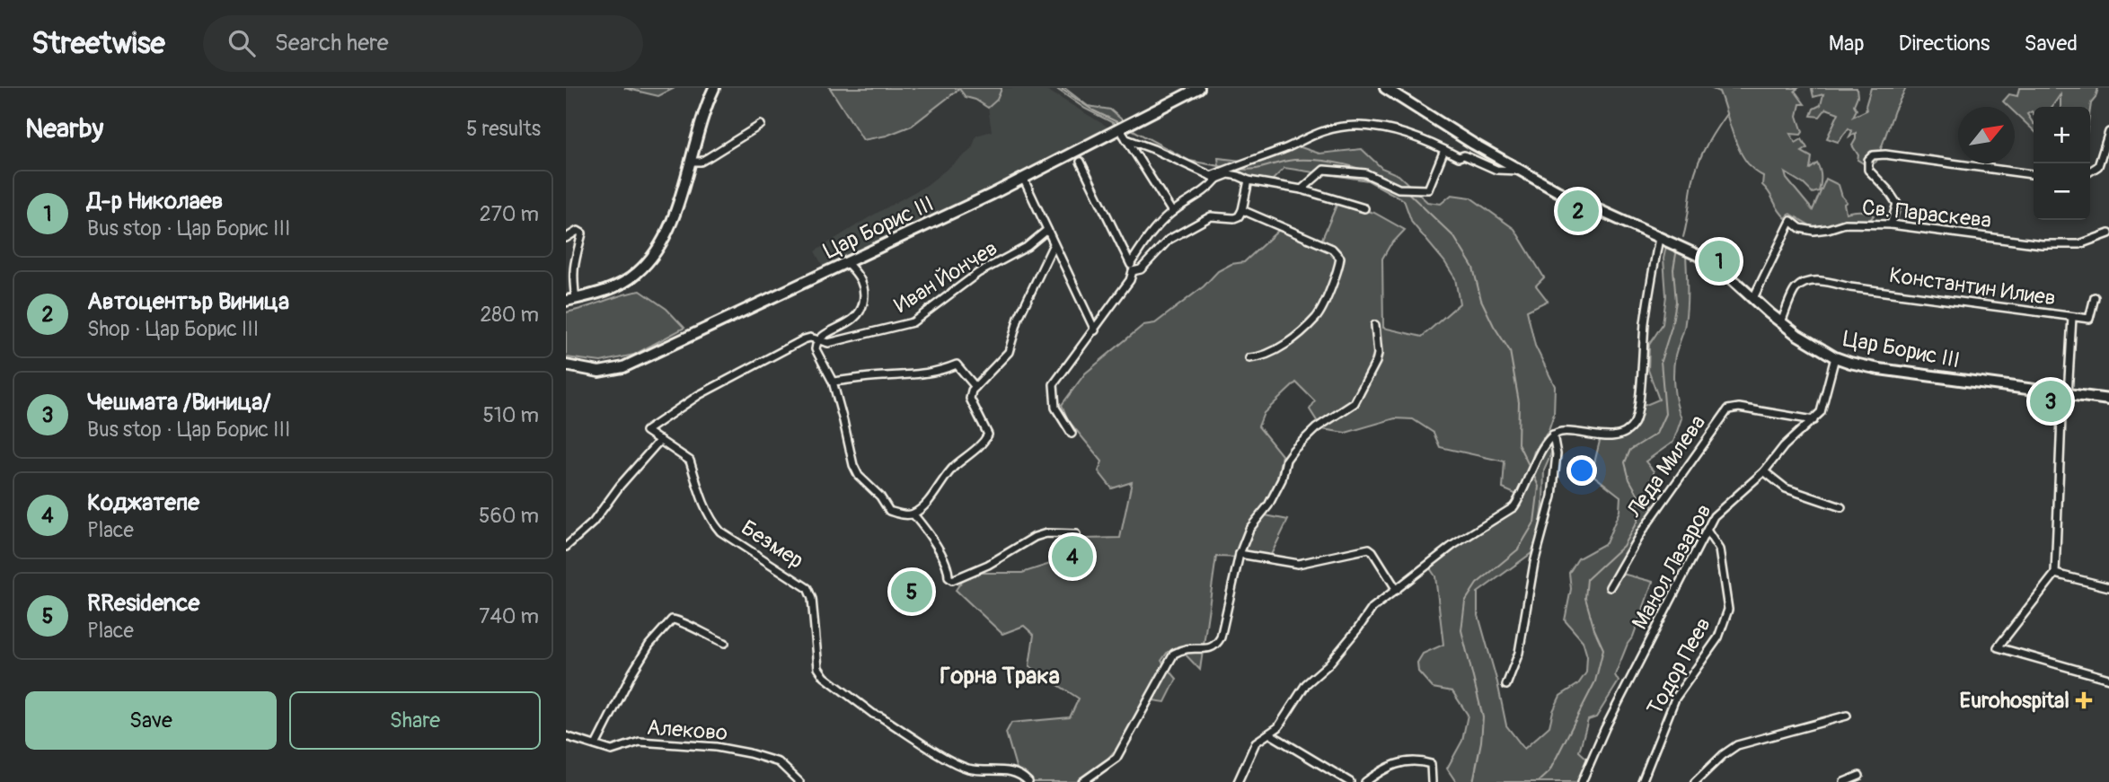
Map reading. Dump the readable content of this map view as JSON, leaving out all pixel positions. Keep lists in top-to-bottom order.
{
  "streets": {
    "street": [
      "Св. Параскева",
      "Цар Борис III",
      "Иван Йончев",
      "Константин Илиев",
      "Леда Милева",
      "Безмер",
      "Манол Лазаров",
      "Тодор Пеев",
      "Алеково"
    ]
  },
  "crossings": [
    ["Св. Параскева", "Цар Борис III"],
    ["Цар Борис III", "Константин Илиев"],
    ["Цар Борис III", "Манол Лазаров"],
    ["Леда Милева", "Манол Лазаров"],
    ["Манол Лазаров", "Тодор Пеев"]
  ],
  "districts": ["Горна Трака"],
  "places": {
    "health": ["Eurohospital"]
  },
  "north": "top right",
  "page": {
    "header": "Streetwise",
    "search": "Search here",
    "nav": ["Map", "Directions", "Saved"],
    "heading": ["Nearby", "5 results"],
    "map_buttons": ["+", "−"],
    "list": [
      {
        "mark": "1",
        "name": "Д-р Николаев",
        "note": "Bus stop · Цар Борис III",
        "value": "270 m"
      },
      {
        "mark": "2",
        "name": "Автоцентър Виница",
        "note": "Shop · Цар Борис III",
        "value": "280 m"
      },
      {
        "mark": "3",
        "name": "Чешмата /Виница/",
        "note": "Bus stop · Цар Борис III",
        "value": "510 m"
      },
      {
        "mark": "4",
        "name": "Коджатепе",
        "note": "Place",
        "value": "560 m"
      },
      {
        "mark": "5",
        "name": "RResidence",
        "note": "Place",
        "value": "740 m"
      }
    ],
    "pins": [
      "2",
      "1",
      "3",
      "4",
      "5"
    ],
    "buttons": ["Save", "Share"]
  }
}
